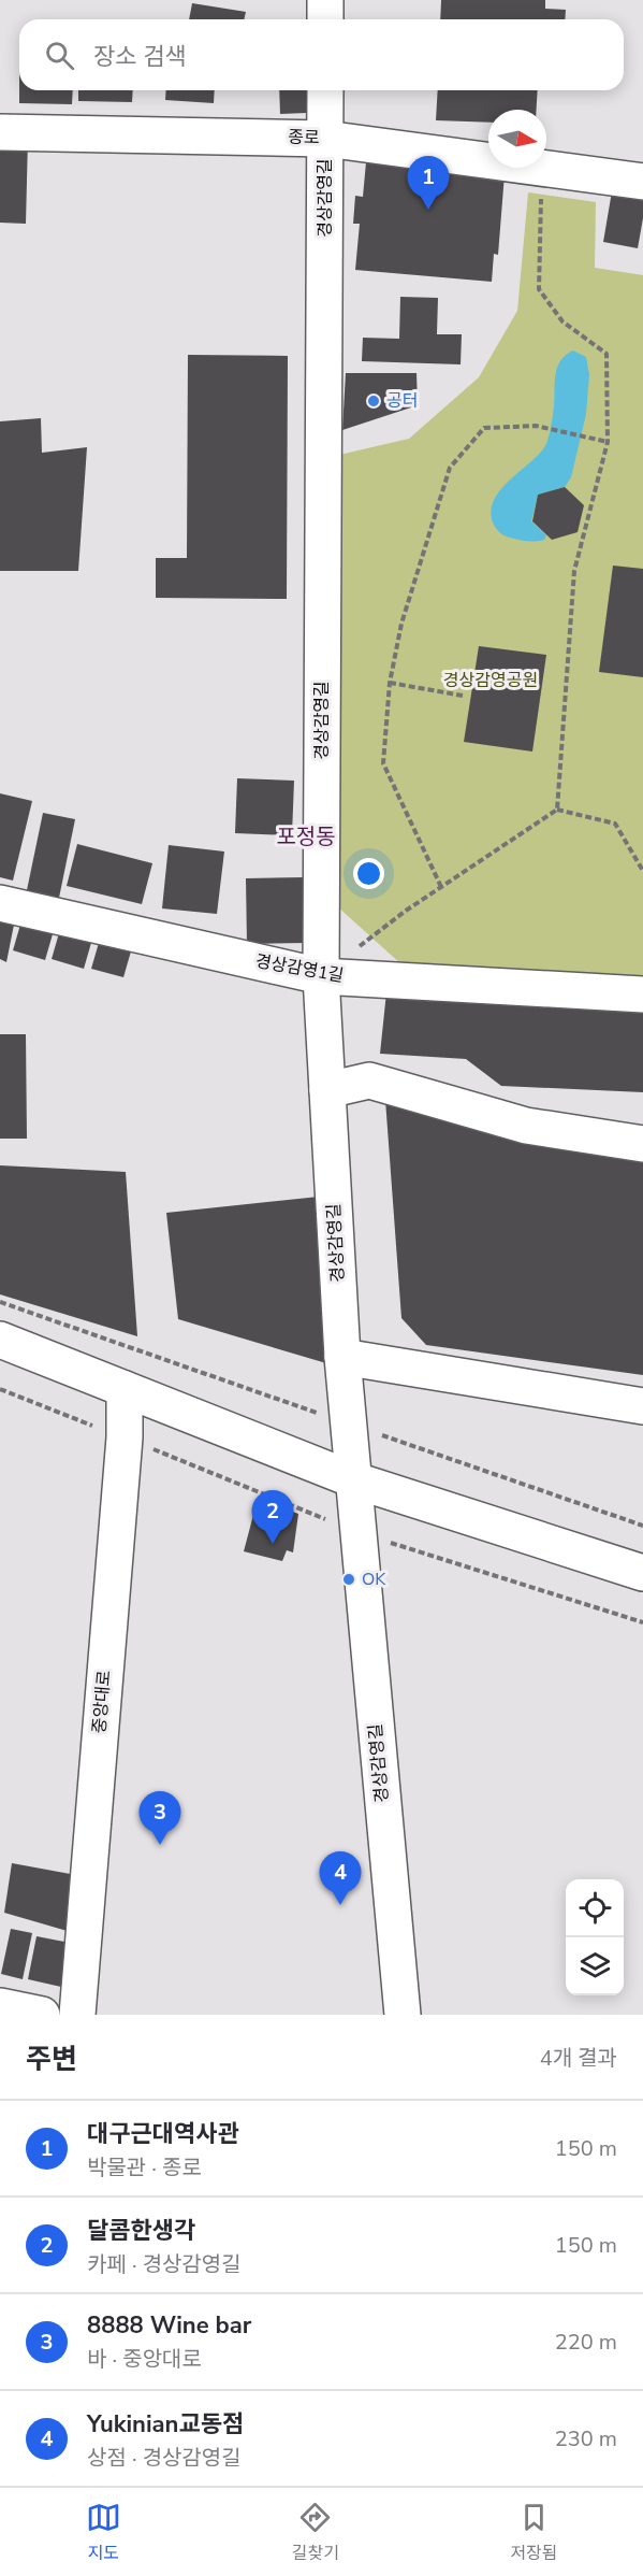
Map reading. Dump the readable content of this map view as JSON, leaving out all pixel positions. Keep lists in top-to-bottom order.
{
  "streets": {
    "street": [
      "종로",
      "경상감영길",
      "경상감영1길",
      "중앙대로"
    ]
  },
  "crossings": [
    ["종로", "경상감영길"],
    ["경상감영길", "경상감영1길"]
  ],
  "districts": ["포정동"],
  "parks": ["경상감영공원"],
  "places": ["공터", "OK"],
  "north": "right",
  "page": {
    "search": "장소 검색",
    "pins": [
      "1",
      "2",
      "3",
      "4"
    ],
    "heading": ["주변", "4개 결과"],
    "list": [
      {
        "mark": "1",
        "name": "대구근대역사관",
        "note": "박물관 · 종로",
        "value": "150 m"
      },
      {
        "mark": "2",
        "name": "달콤한생각",
        "note": "카페 · 경상감영길",
        "value": "150 m"
      },
      {
        "mark": "3",
        "name": "8888 Wine bar",
        "note": "바 · 중앙대로",
        "value": "220 m"
      },
      {
        "mark": "4",
        "name": "Yukinian교동점",
        "note": "상점 · 경상감영길",
        "value": "230 m"
      }
    ],
    "nav": ["지도", "길찾기", "저장됨"]
  }
}
